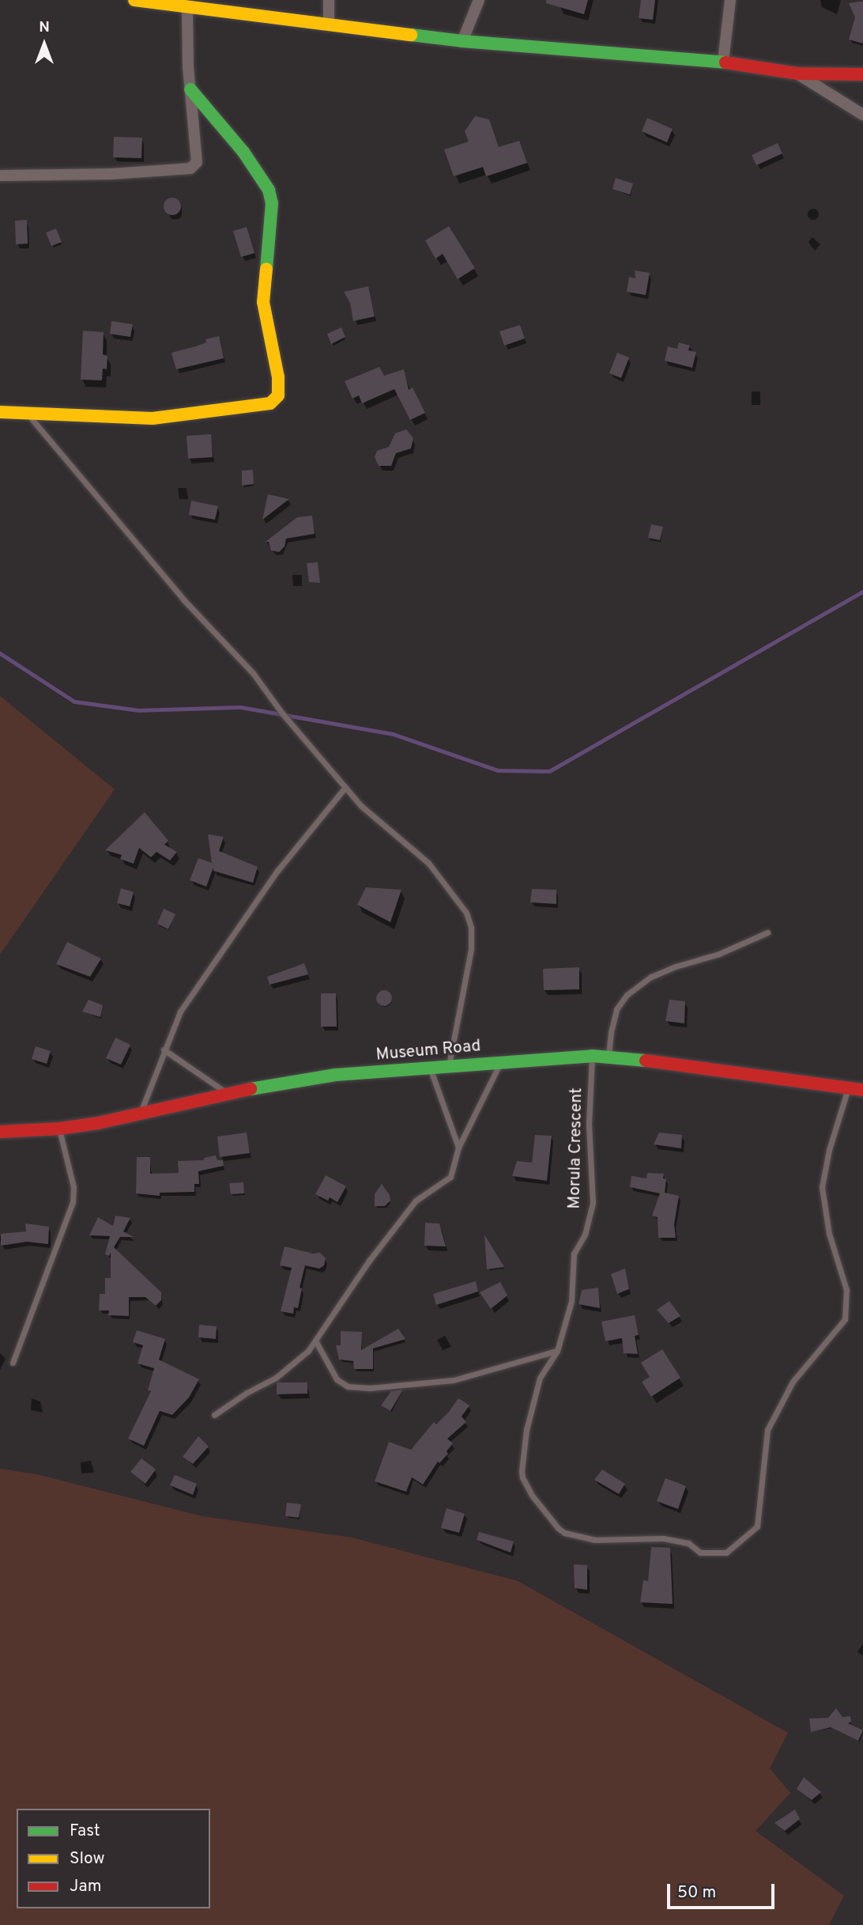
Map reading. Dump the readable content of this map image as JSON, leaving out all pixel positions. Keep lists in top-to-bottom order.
{
  "streets": {
    "street": ["Museum Road"],
    "lane": ["Morula Crescent"]
  },
  "crossings": [
    ["Museum Road", "Morula Crescent"]
  ],
  "legend": ["Fast", "Slow", "Jam"],
  "scale_bar": "50 m",
  "north": "top"
}
